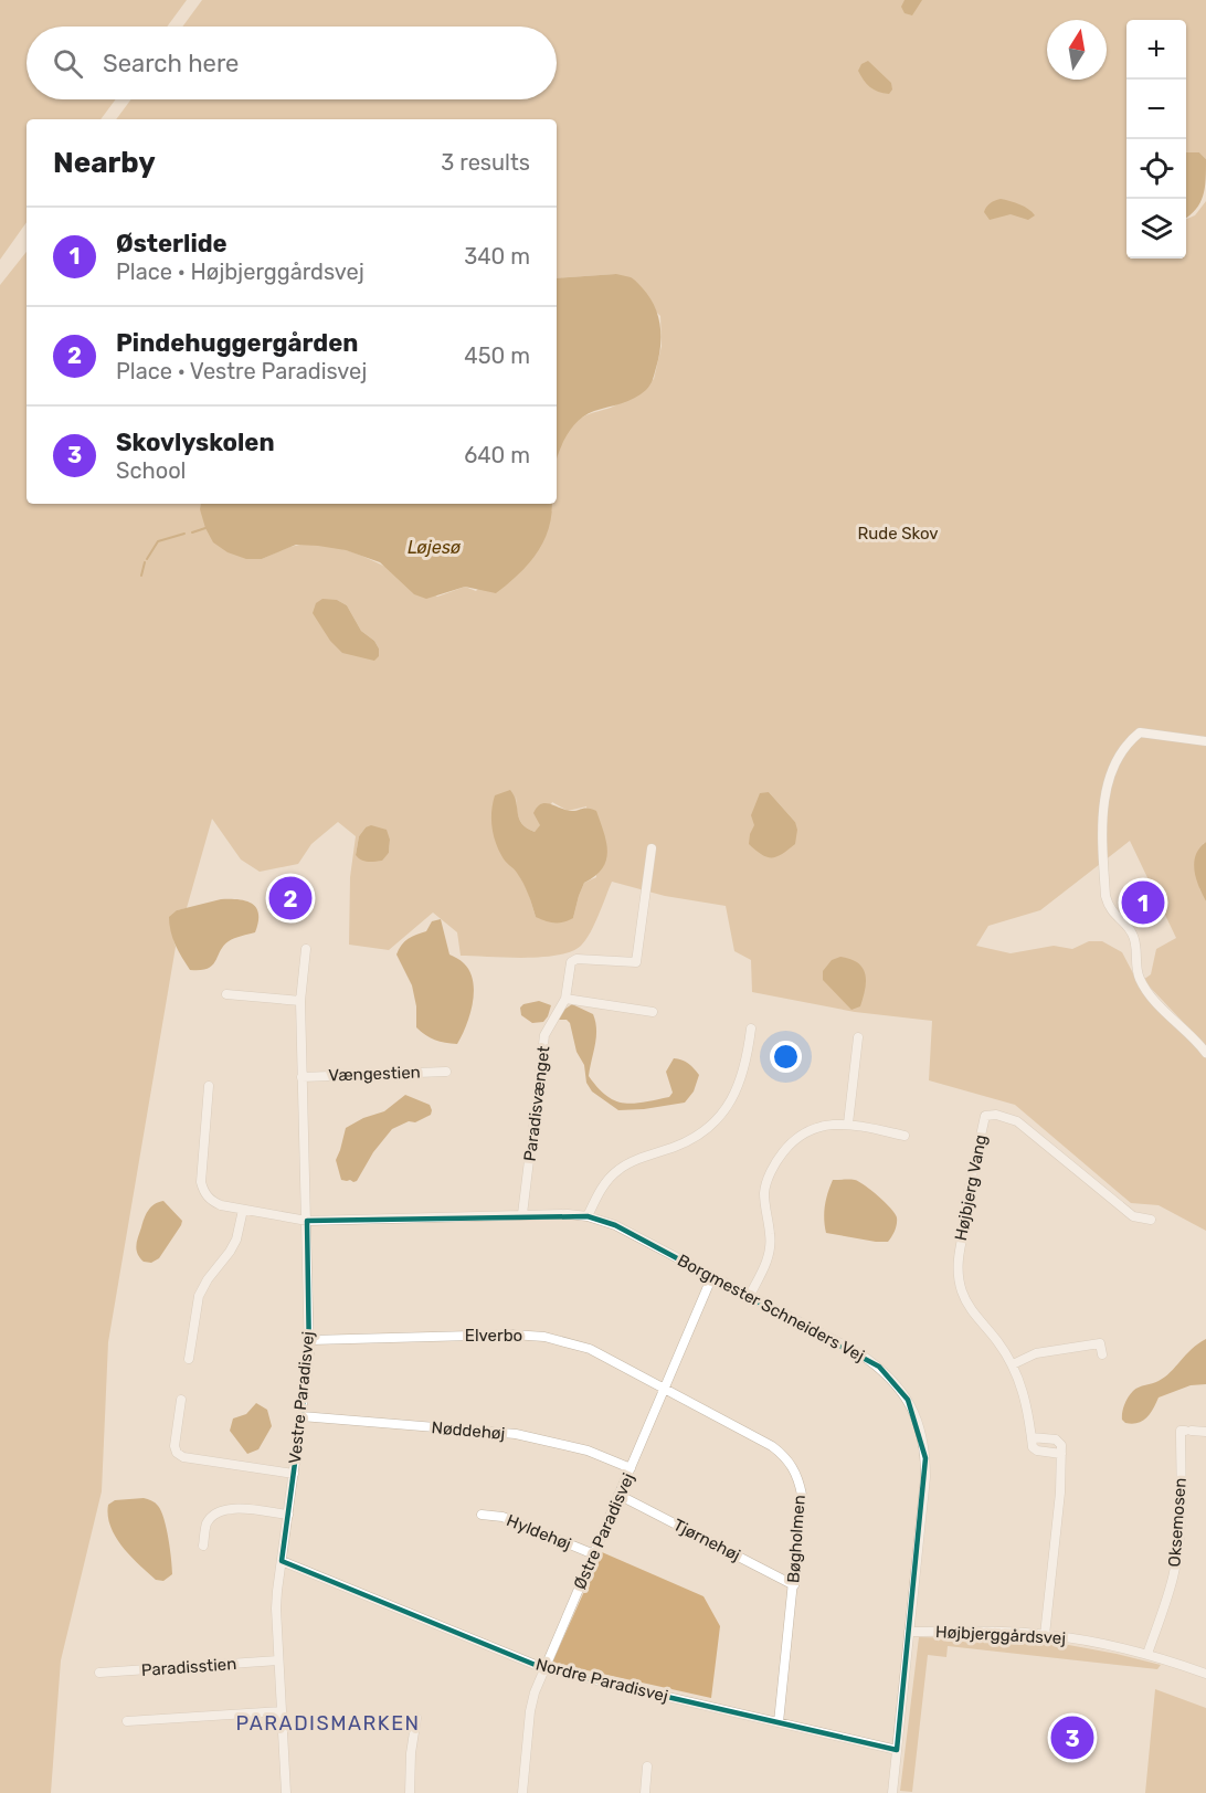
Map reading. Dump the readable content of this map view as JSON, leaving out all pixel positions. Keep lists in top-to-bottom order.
{
  "streets": {
    "street": [
      "Vængestien",
      "Paradisvænget",
      "Højbjerg Vang",
      "Borgmester Schneiders Vej",
      "Elverbo",
      "Vestre Paradisvej",
      "Nøddehøj",
      "Oksemosen",
      "Østre Paradisvej",
      "Hyldehøj",
      "Bøgholmen",
      "Tjørnehøj",
      "Højbjerggårdsvej",
      "Paradisstien",
      "Nordre Paradisvej"
    ]
  },
  "crossings": [
    ["Vængestien", "Vestre Paradisvej"],
    ["Paradisvænget", "Borgmester Schneiders Vej"],
    ["Højbjerg Vang", "Højbjerggårdsvej"],
    ["Borgmester Schneiders Vej", "Vestre Paradisvej"],
    ["Borgmester Schneiders Vej", "Østre Paradisvej"],
    ["Borgmester Schneiders Vej", "Højbjerggårdsvej"],
    ["Borgmester Schneiders Vej", "Nordre Paradisvej"],
    ["Elverbo", "Vestre Paradisvej"],
    ["Elverbo", "Østre Paradisvej"],
    ["Elverbo", "Bøgholmen"],
    ["Vestre Paradisvej", "Nøddehøj"],
    ["Vestre Paradisvej", "Paradisstien"],
    ["Vestre Paradisvej", "Nordre Paradisvej"],
    ["Nøddehøj", "Østre Paradisvej"],
    ["Oksemosen", "Højbjerggårdsvej"],
    ["Østre Paradisvej", "Hyldehøj"],
    ["Østre Paradisvej", "Bøgholmen"],
    ["Østre Paradisvej", "Tjørnehøj"],
    ["Østre Paradisvej", "Nordre Paradisvej"],
    ["Bøgholmen", "Tjørnehøj"],
    ["Bøgholmen", "Nordre Paradisvej"]
  ],
  "districts": ["PARADISMARKEN"],
  "water": ["Løjesø"],
  "parks": ["Rude Skov"],
  "north": "top",
  "page": {
    "map_buttons": ["+", "−"],
    "search": "Search here",
    "heading": ["Nearby", "3 results"],
    "list": [
      {
        "mark": "1",
        "name": "Østerlide",
        "note": "Place · Højbjerggårdsvej",
        "value": "340 m"
      },
      {
        "mark": "2",
        "name": "Pindehuggergården",
        "note": "Place · Vestre Paradisvej",
        "value": "450 m"
      },
      {
        "mark": "3",
        "name": "Skovlyskolen",
        "note": "School",
        "value": "640 m"
      }
    ],
    "pins": ["2", "1", "3"]
  }
}
